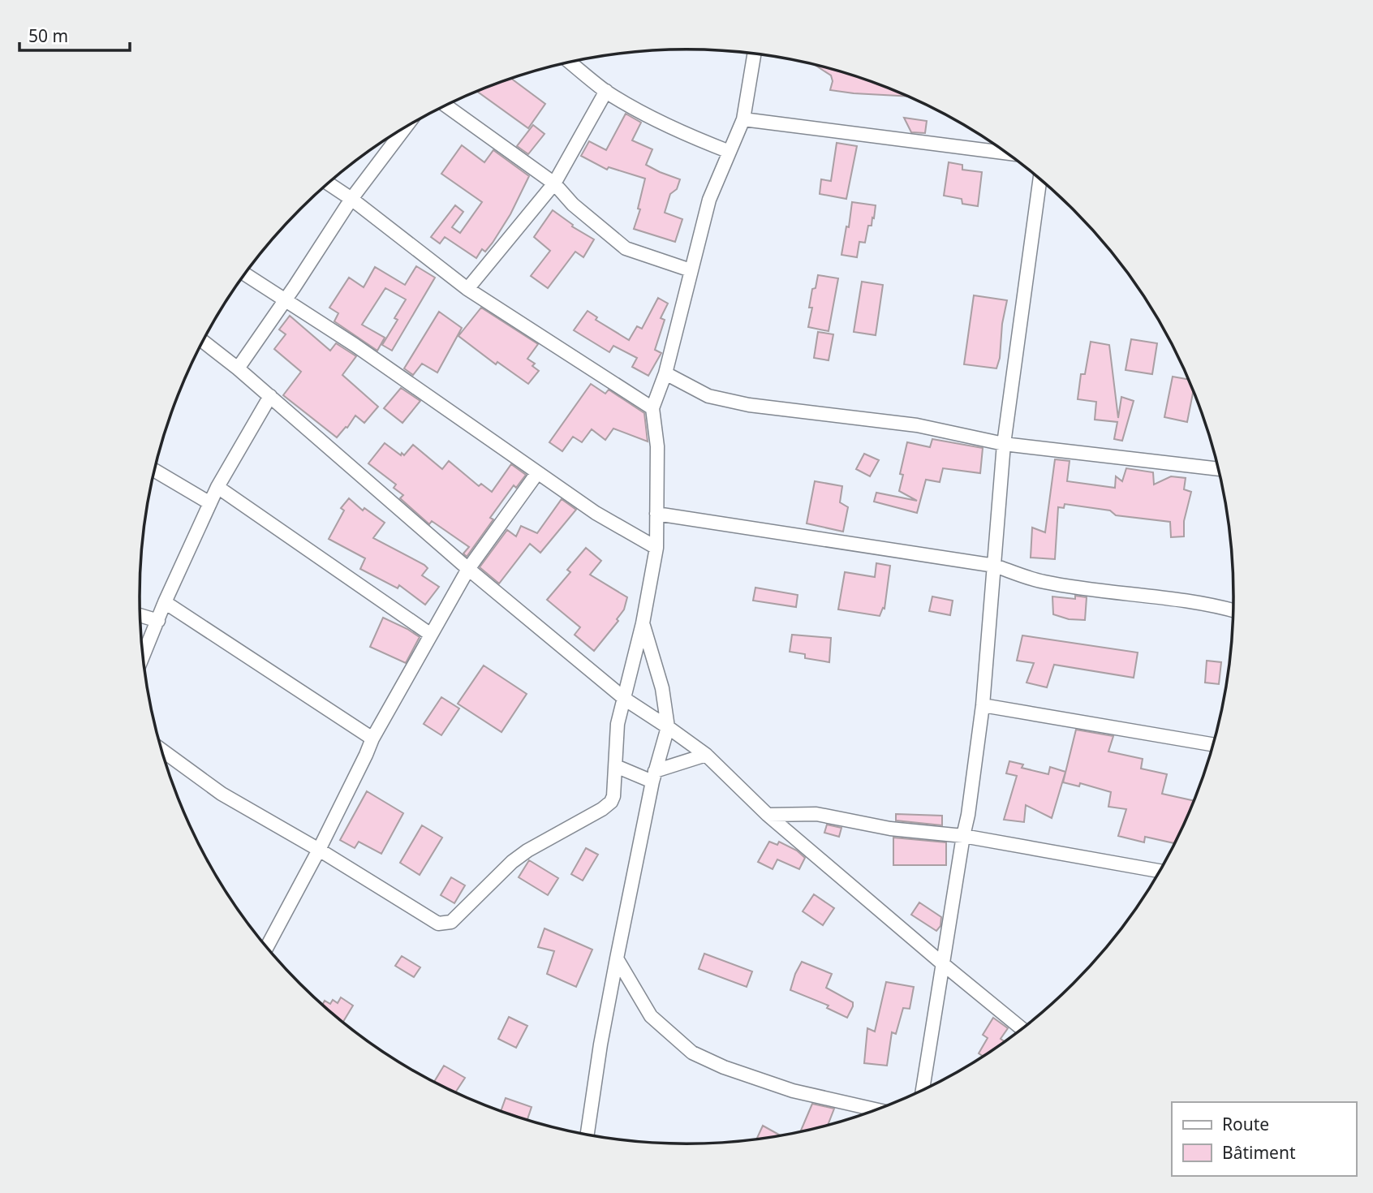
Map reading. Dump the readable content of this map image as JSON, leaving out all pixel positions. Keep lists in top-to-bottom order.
{
  "legend": ["Route", "Bâtiment"],
  "scale_bar": "50 m"
}
